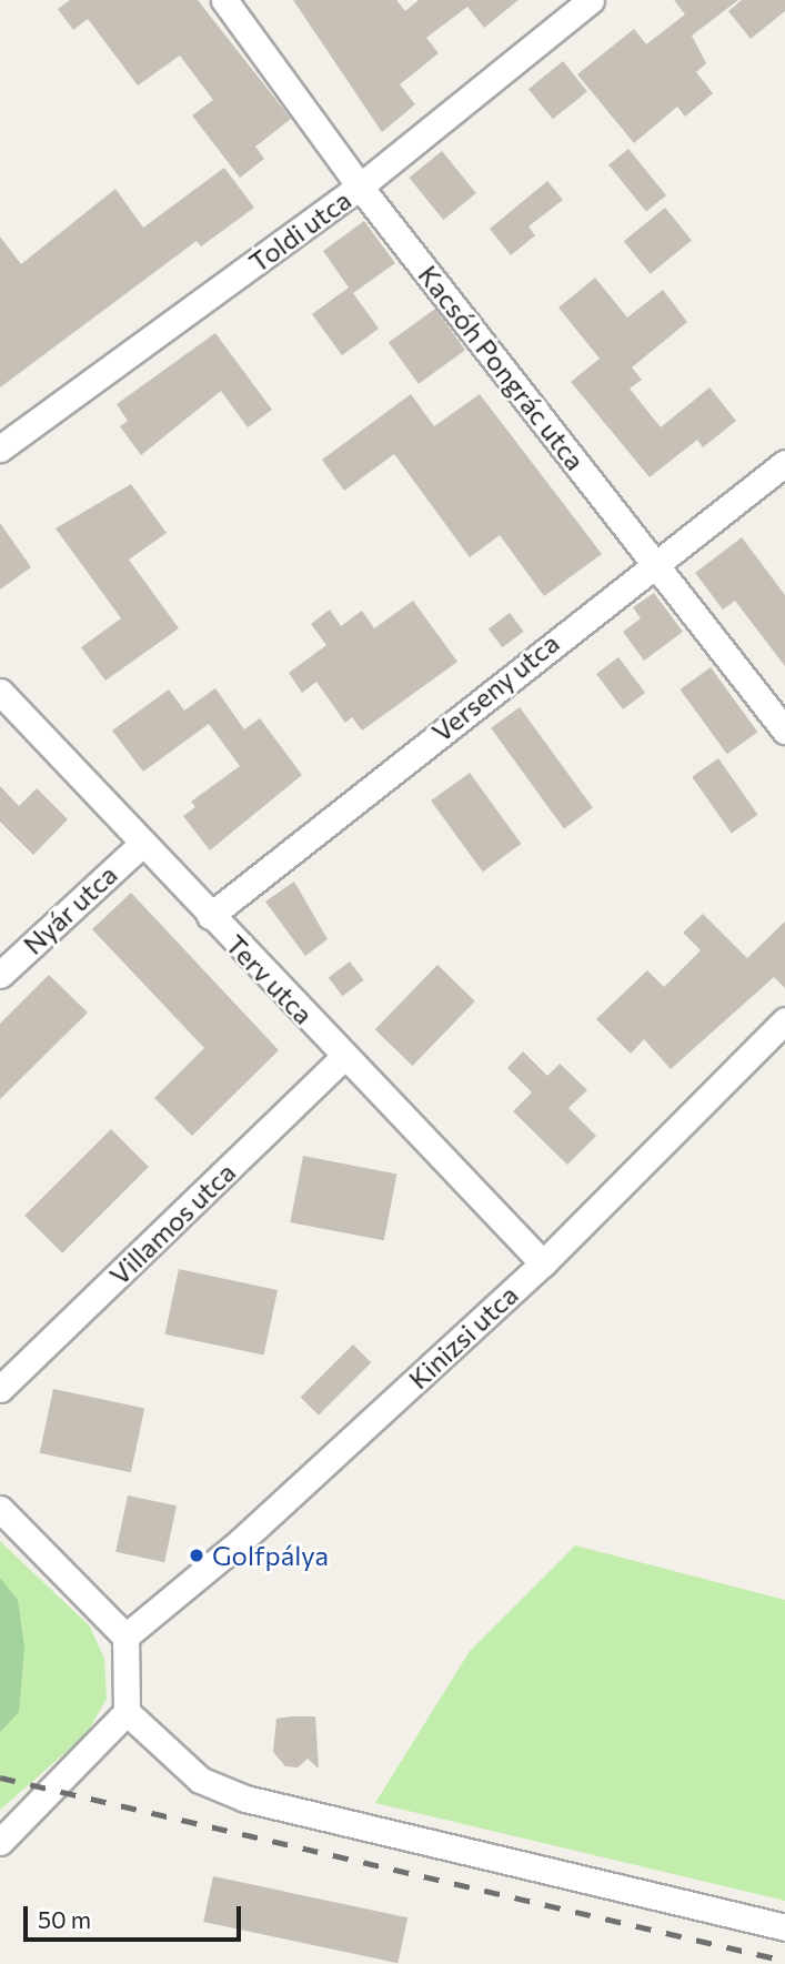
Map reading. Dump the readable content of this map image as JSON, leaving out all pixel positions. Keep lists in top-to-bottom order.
{
  "streets": {
    "street": [
      "Toldi utca",
      "Kacsóh Pongrác utca",
      "Verseny utca",
      "Nyár utca",
      "Terv utca",
      "Villamos utca",
      "Kinizsi utca"
    ]
  },
  "crossings": [
    ["Toldi utca", "Kacsóh Pongrác utca"],
    ["Kacsóh Pongrác utca", "Verseny utca"],
    ["Verseny utca", "Terv utca"],
    ["Nyár utca", "Terv utca"],
    ["Terv utca", "Villamos utca"],
    ["Terv utca", "Kinizsi utca"]
  ],
  "places": ["Golfpálya"],
  "scale_bar": "50 m"
}
